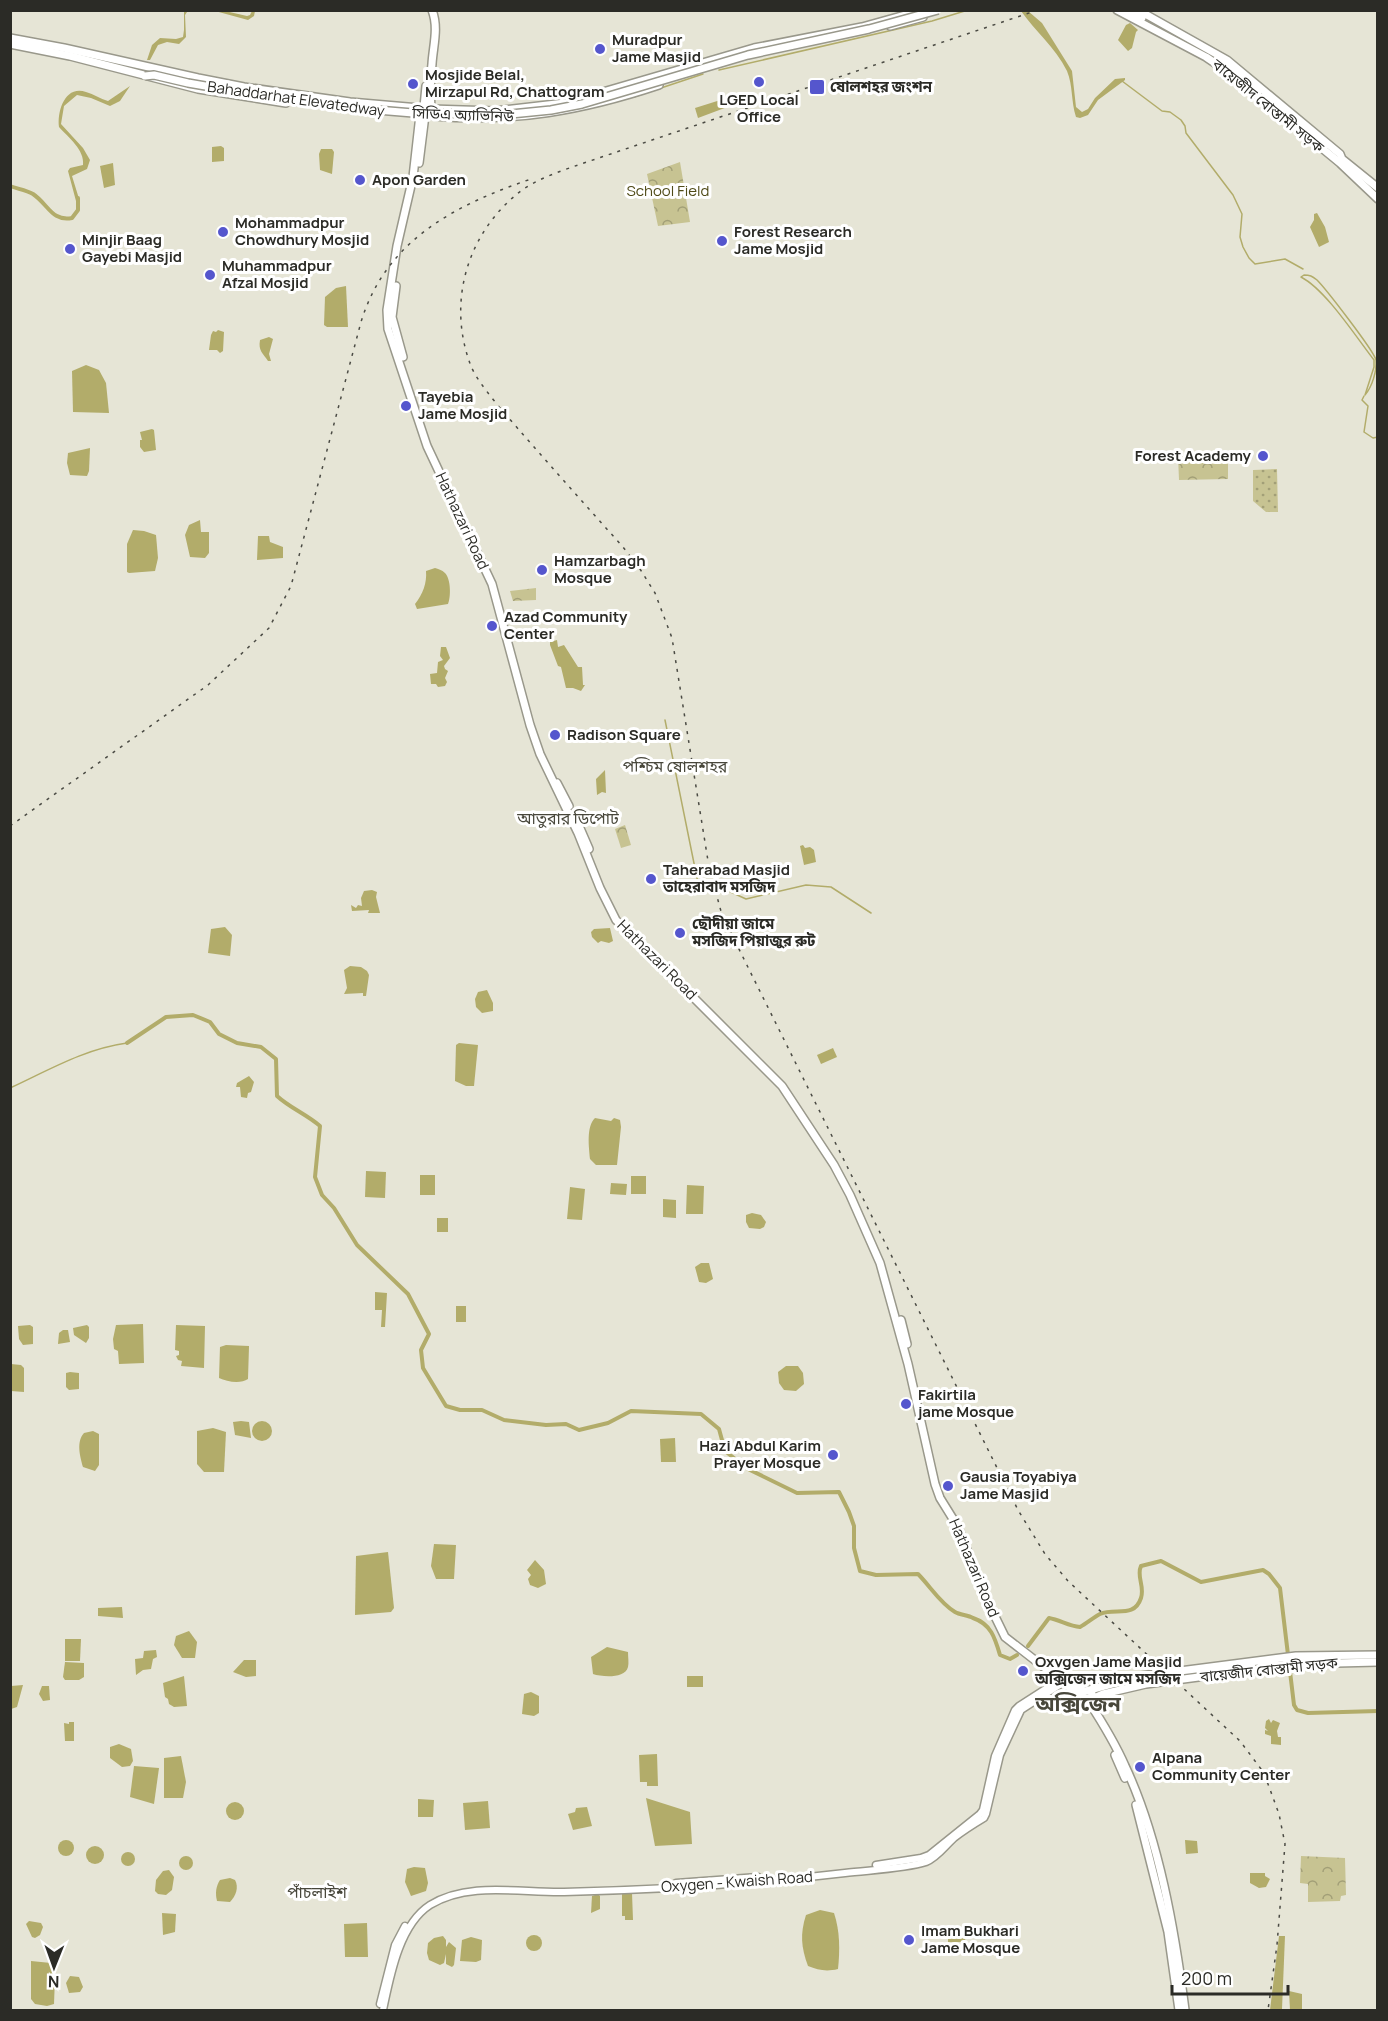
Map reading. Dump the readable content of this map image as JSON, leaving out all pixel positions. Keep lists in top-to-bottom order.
{
  "streets": {
    "main road": [
      "Bahaddarhat Elevatedway",
      "বায়েজীদ বোস্তামী সড়ক",
      "সিডিএ অ্যাভিনিউ",
      "Hathazari Road",
      "Oxygen - Kwaish Road"
    ]
  },
  "crossings": [
    ["Bahaddarhat Elevatedway", "সিডিএ অ্যাভিনিউ"],
    ["বায়েজীদ বোস্তামী সড়ক", "Hathazari Road"],
    ["সিডিএ অ্যাভিনিউ", "Hathazari Road"],
    ["Hathazari Road", "Oxygen - Kwaish Road"]
  ],
  "districts": [
    "পশ্চিম ষোলশহর",
    "আতুরার ডিপোট",
    "অক্সিজেন",
    "পাঁচলাইশ"
  ],
  "parks": ["School Field"],
  "places": {
    "other": [
      "Muradpur Jame Masjid",
      "LGED Local Office",
      "Mosjide Belal, Mirzapul Rd, Chattogram",
      "Apon Garden",
      "Mohammadpur Chowdhury Mosjid",
      "Forest Research Jame Mosjid",
      "Minjir Baag Gayebi Masjid",
      "Muhammadpur Afzal Mosjid",
      "Tayebia Jame Mosjid",
      "Forest Academy",
      "Hamzarbagh Mosque",
      "Azad Community Center",
      "Radison Square",
      "Taherabad Masjid তাহেরাবাদ মসজিদ",
      "ছৌদীয়া জামে মসজিদ পিয়াজুর রুট",
      "Fakirtila jame Mosque",
      "Hazi Abdul Karim Prayer Mosque",
      "Gausia Toyabiya Jame Masjid",
      "Oxygen Jame Masjid অক্সিজেন জামে মসজিদ",
      "Alpana Community Center",
      "Imam Bukhari Jame Mosque"
    ],
    "transit": ["ষোলশহর জংশন"]
  },
  "scale_bar": "200 m",
  "north": "bottom"
}
